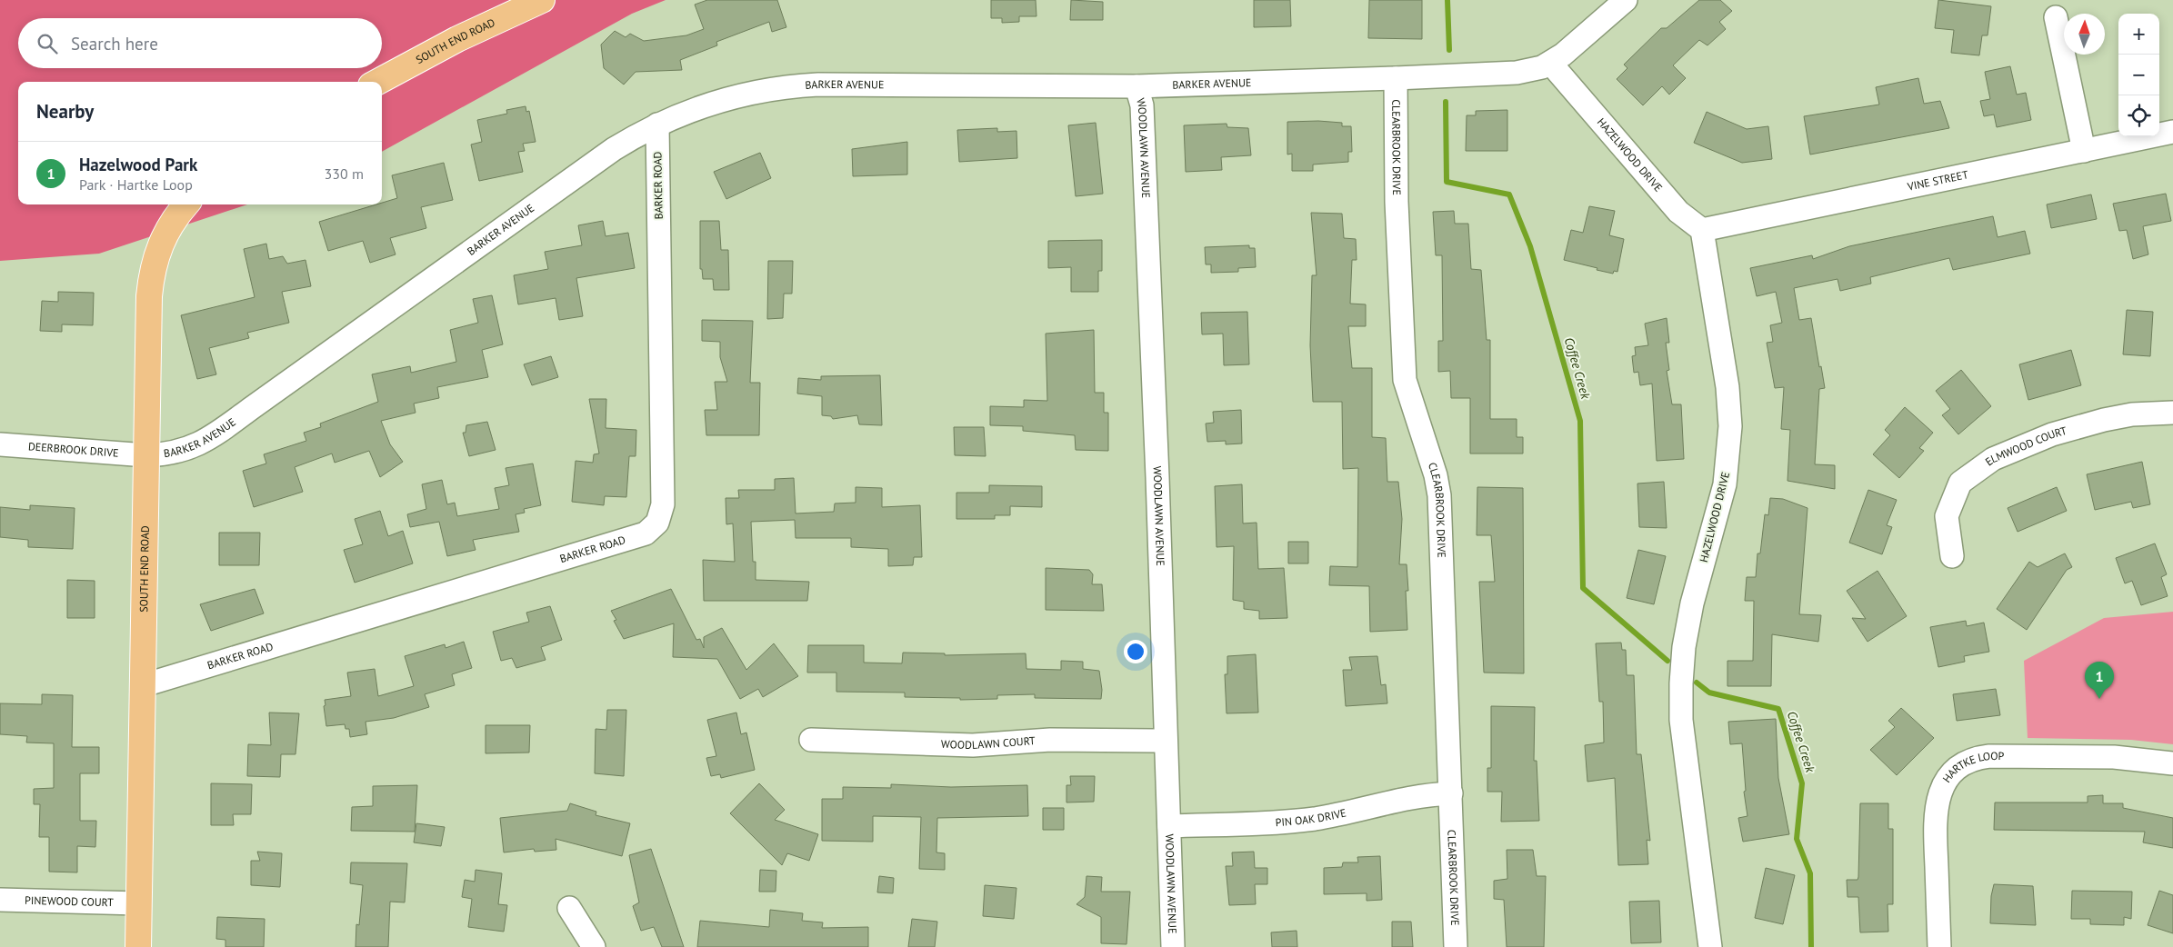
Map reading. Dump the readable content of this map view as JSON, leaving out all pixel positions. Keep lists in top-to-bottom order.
{
  "streets": {
    "main road": ["SOUTH END ROAD"],
    "street": [
      "BARKER AVENUE",
      "CLEARBROOK DRIVE",
      "WOODLAWN AVENUE",
      "HAZELWOOD DRIVE",
      "VINE STREET",
      "BARKER ROAD",
      "ELMWOOD COURT",
      "DEERBROOK DRIVE",
      "WOODLAWN COURT",
      "HARTKE LOOP",
      "PIN OAK DRIVE",
      "PINEWOOD COURT"
    ]
  },
  "crossings": [
    ["SOUTH END ROAD", "BARKER AVENUE"],
    ["SOUTH END ROAD", "BARKER ROAD"],
    ["SOUTH END ROAD", "DEERBROOK DRIVE"],
    ["SOUTH END ROAD", "PINEWOOD COURT"],
    ["BARKER AVENUE", "CLEARBROOK DRIVE"],
    ["BARKER AVENUE", "WOODLAWN AVENUE"],
    ["BARKER AVENUE", "HAZELWOOD DRIVE"],
    ["BARKER AVENUE", "BARKER ROAD"],
    ["BARKER AVENUE", "DEERBROOK DRIVE"],
    ["CLEARBROOK DRIVE", "PIN OAK DRIVE"],
    ["WOODLAWN AVENUE", "WOODLAWN COURT"],
    ["WOODLAWN AVENUE", "PIN OAK DRIVE"],
    ["HAZELWOOD DRIVE", "VINE STREET"]
  ],
  "water": ["Coffee Creek"],
  "north": "top",
  "page": {
    "map_buttons": ["+", "−"],
    "search": "Search here",
    "heading": "Nearby",
    "list": [
      {
        "mark": "1",
        "name": "Hazelwood Park",
        "note": "Park · Hartke Loop",
        "value": "330 m"
      }
    ],
    "pins": "1"
  }
}
